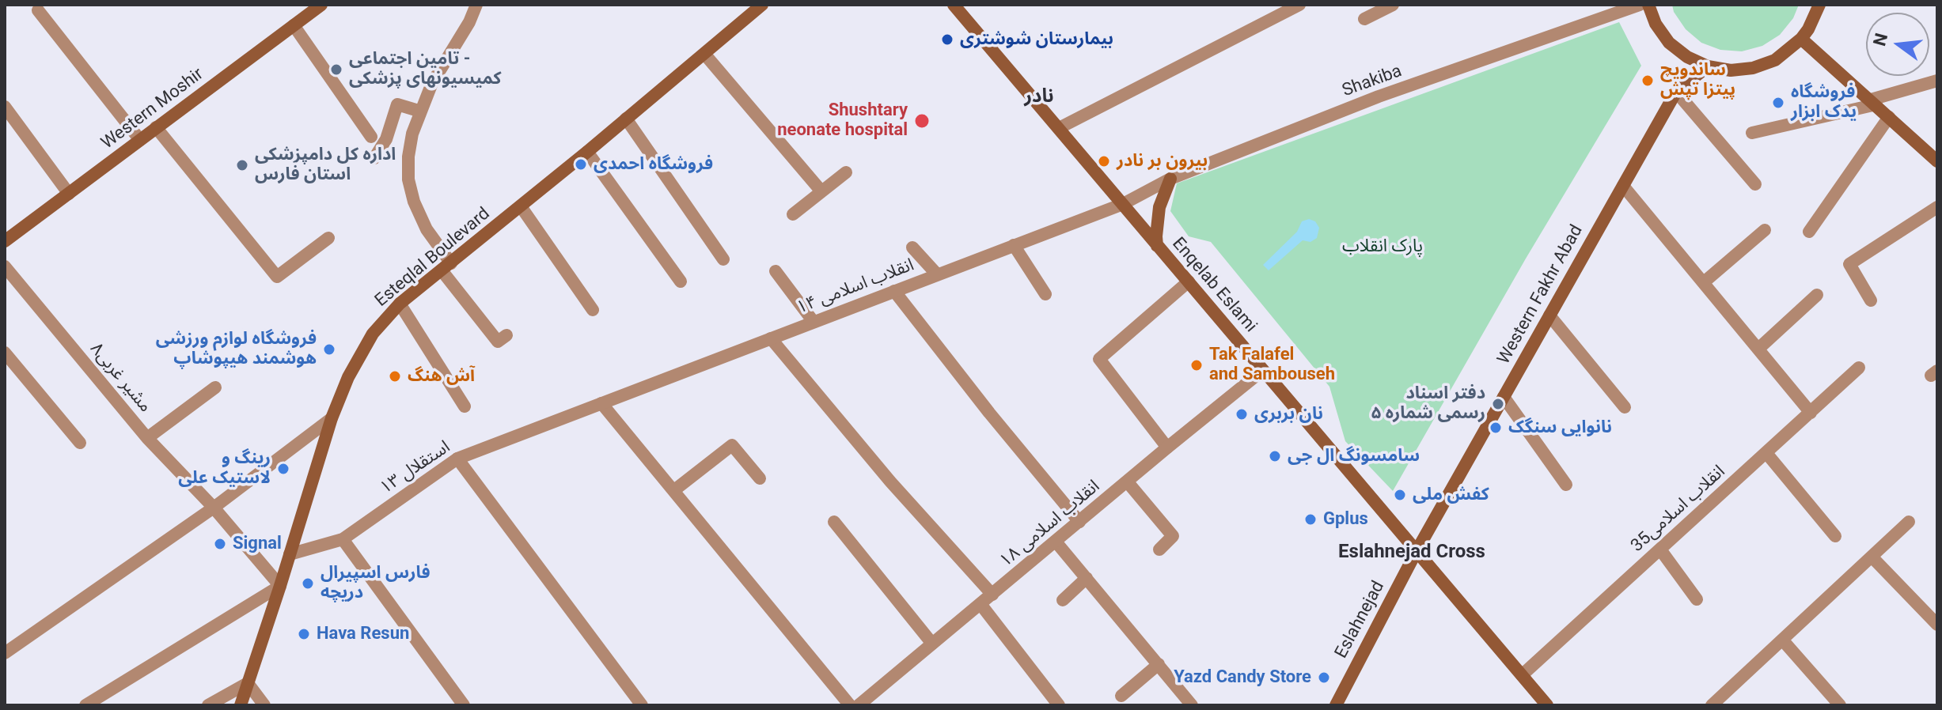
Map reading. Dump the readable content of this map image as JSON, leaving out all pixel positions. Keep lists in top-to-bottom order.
{
  "streets": {
    "main road": [
      "Western Moshir",
      "Esteqlal Boulevard",
      "Enqelab Eslami",
      "Western Fakhr Abad",
      "Eslahnejad"
    ],
    "street": [
      "Shakiba",
      "۱۴ انقلاب اسلامی",
      "مشیر غربی۸",
      "۱۳ استقلال",
      "35انقلاب اسلامی",
      "۱۸ انقلاب اسلامی"
    ]
  },
  "crossings": [
    ["Shakiba", "Enqelab Eslami"],
    ["Shakiba", "۱۴ انقلاب اسلامی"],
    ["Esteqlal Boulevard", "مشیر غربی۸"],
    ["Esteqlal Boulevard", "۱۳ استقلال"],
    ["Enqelab Eslami", "۱۴ انقلاب اسلامی"],
    ["Enqelab Eslami", "Western Fakhr Abad"],
    ["Enqelab Eslami", "35انقلاب اسلامی"],
    ["Enqelab Eslami", "۱۸ انقلاب اسلامی"],
    ["Enqelab Eslami", "Eslahnejad"],
    ["۱۴ انقلاب اسلامی", "۱۳ استقلال"],
    ["Western Fakhr Abad", "Eslahnejad"]
  ],
  "districts": ["نادر", "Eslahnejad Cross"],
  "parks": ["پارک انقلاب"],
  "places": [
    "بیمارستان شوشتری",
    "تامین اجتماعی - کمیسیونهای پزشکی",
    "ساندویچ پیتزا تپش",
    "فروشگاه یدک ابزار",
    "Shushtary neonate hospital",
    "بیرون بر نادر",
    "فروشگاه احمدی",
    "اداره کل دامپزشکی استان فارس",
    "فروشگاه لوازم ورزشی هوشمند هیپوشاپ",
    "Tak Falafel and Sambouseh",
    "آش هنگ",
    "دفتر اسناد رسمی شماره ۵",
    "نان بربری",
    "نانوایی سنگک",
    "سامسونگ ال جی",
    "رینگ و لاستیک علی",
    "کفش ملی",
    "Gplus",
    "Signal",
    "فارس اسپیرال دریچه",
    "Hava Resun",
    "Yazd Candy Store"
  ],
  "north": "left"
}
